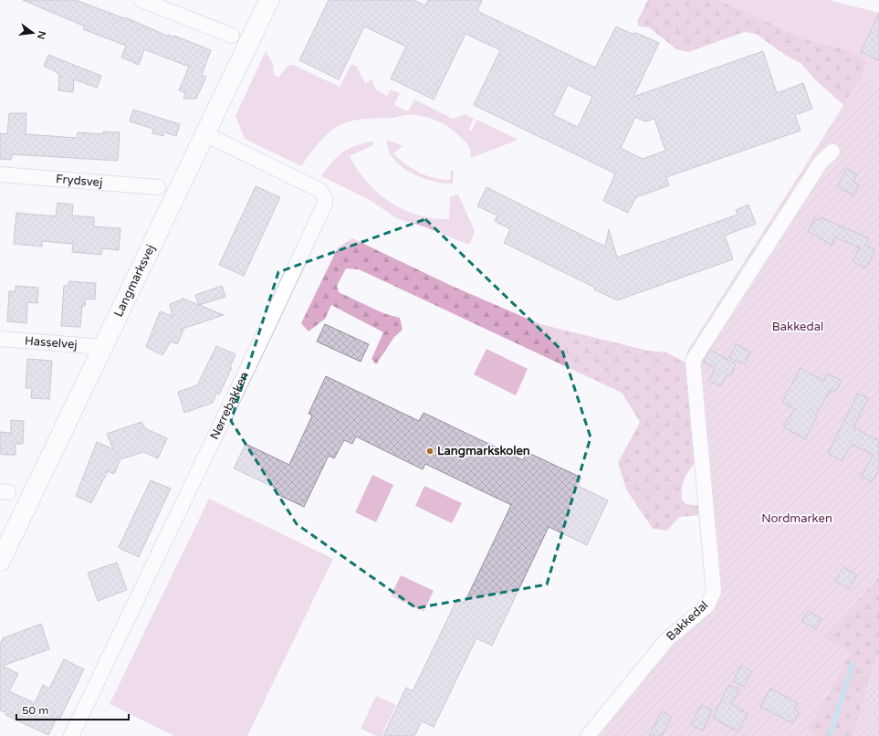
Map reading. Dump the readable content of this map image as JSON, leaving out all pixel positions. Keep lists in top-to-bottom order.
{
  "streets": {
    "main road": ["Langmarksvej"],
    "street": [
      "Frydsvej",
      "Hasselvej",
      "Nørrebakken",
      "Bakkedal"
    ]
  },
  "crossings": [
    ["Langmarksvej", "Hasselvej"],
    ["Langmarksvej", "Nørrebakken"]
  ],
  "parks": ["Bakkedal", "Nordmarken"],
  "places": ["Langmarkskolen"],
  "scale_bar": "50 m",
  "north": "right"
}
